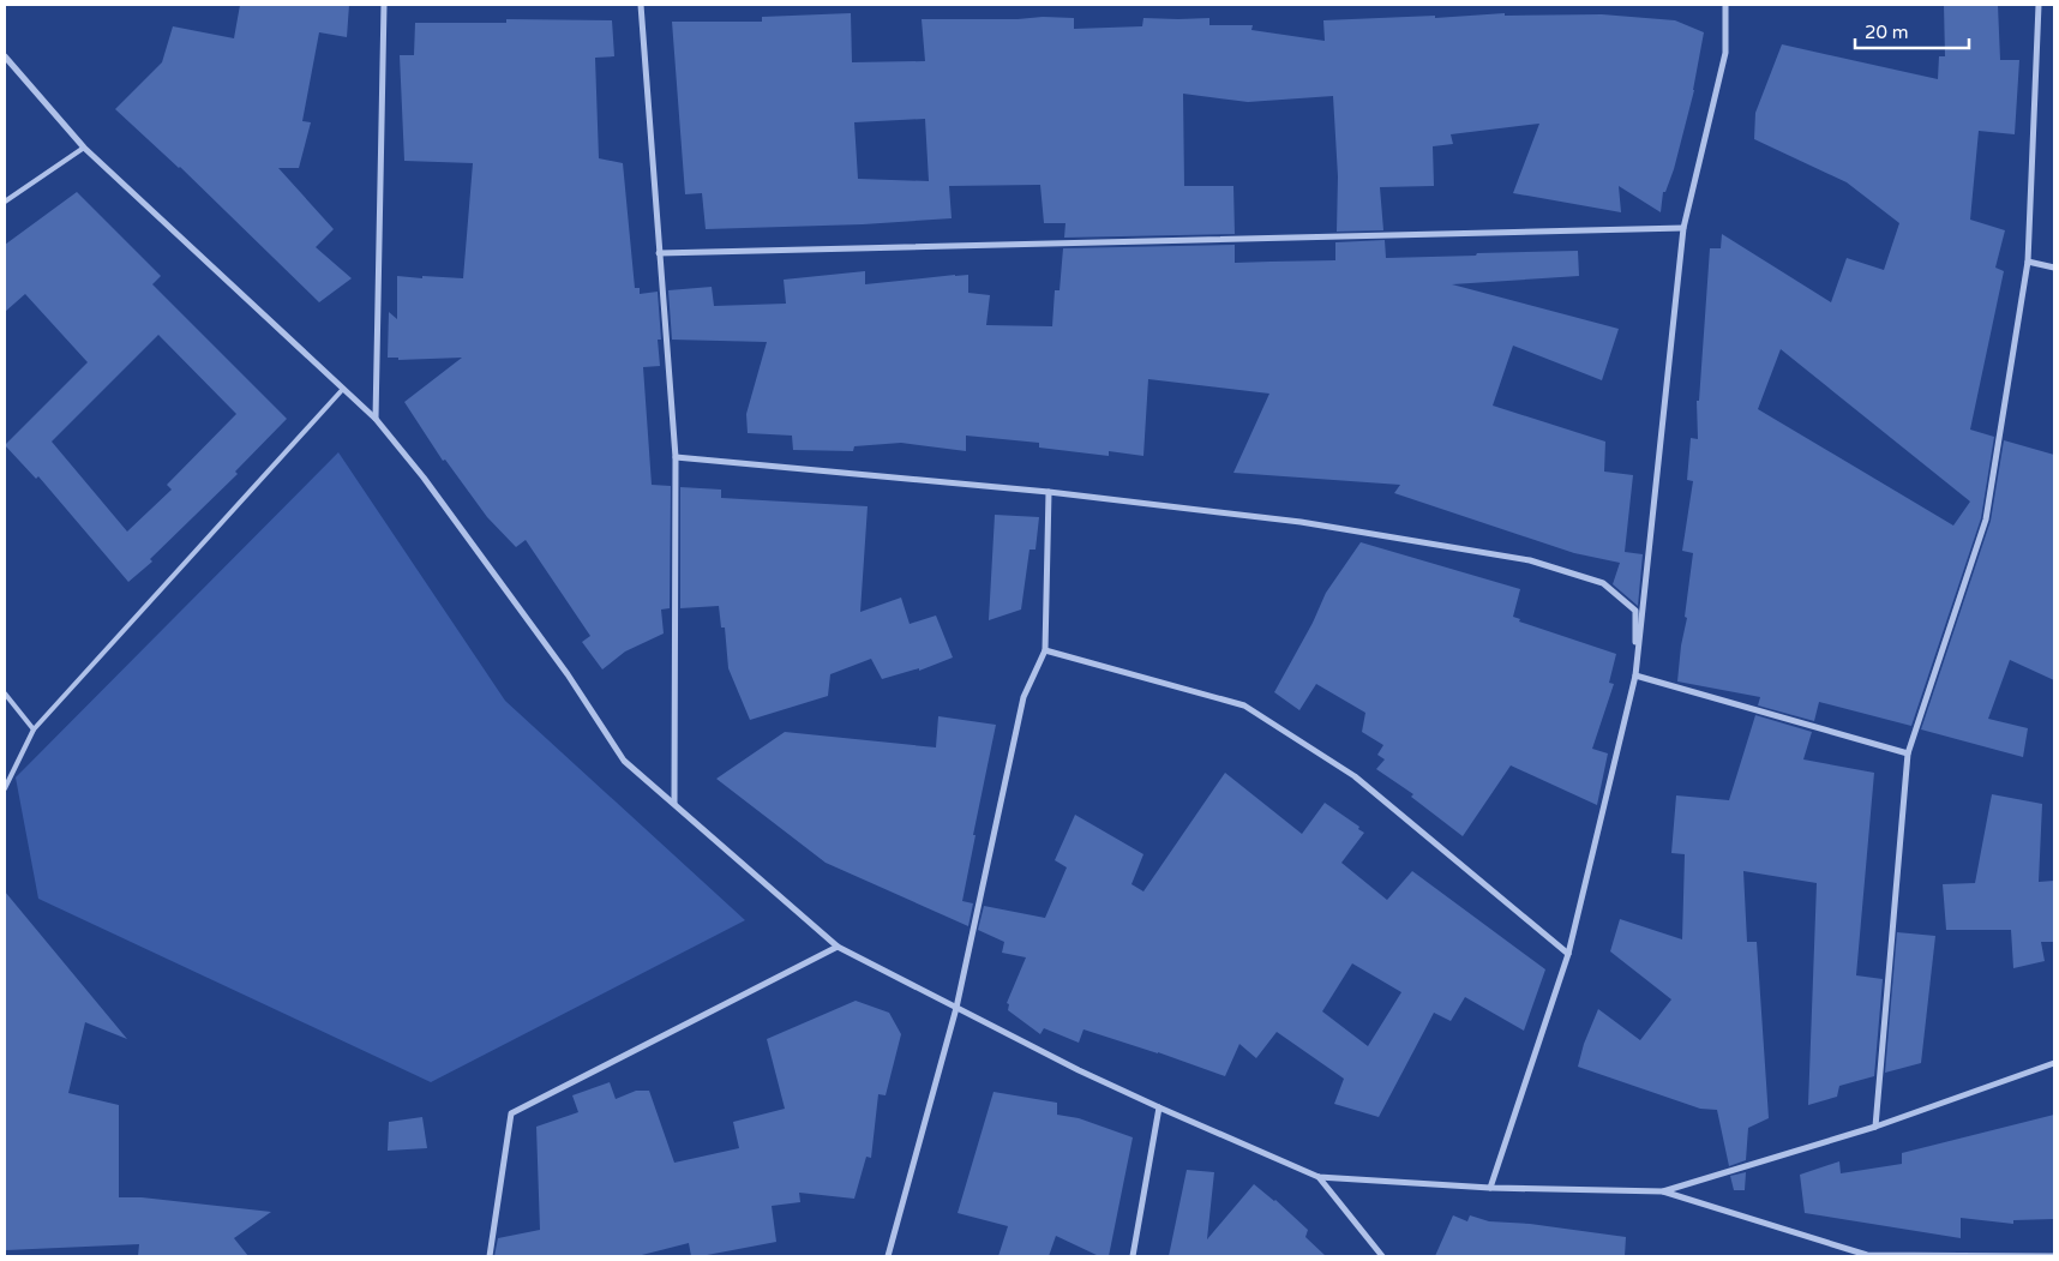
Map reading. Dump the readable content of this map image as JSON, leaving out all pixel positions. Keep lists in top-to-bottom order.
{
  "scale_bar": "20 m"
}
